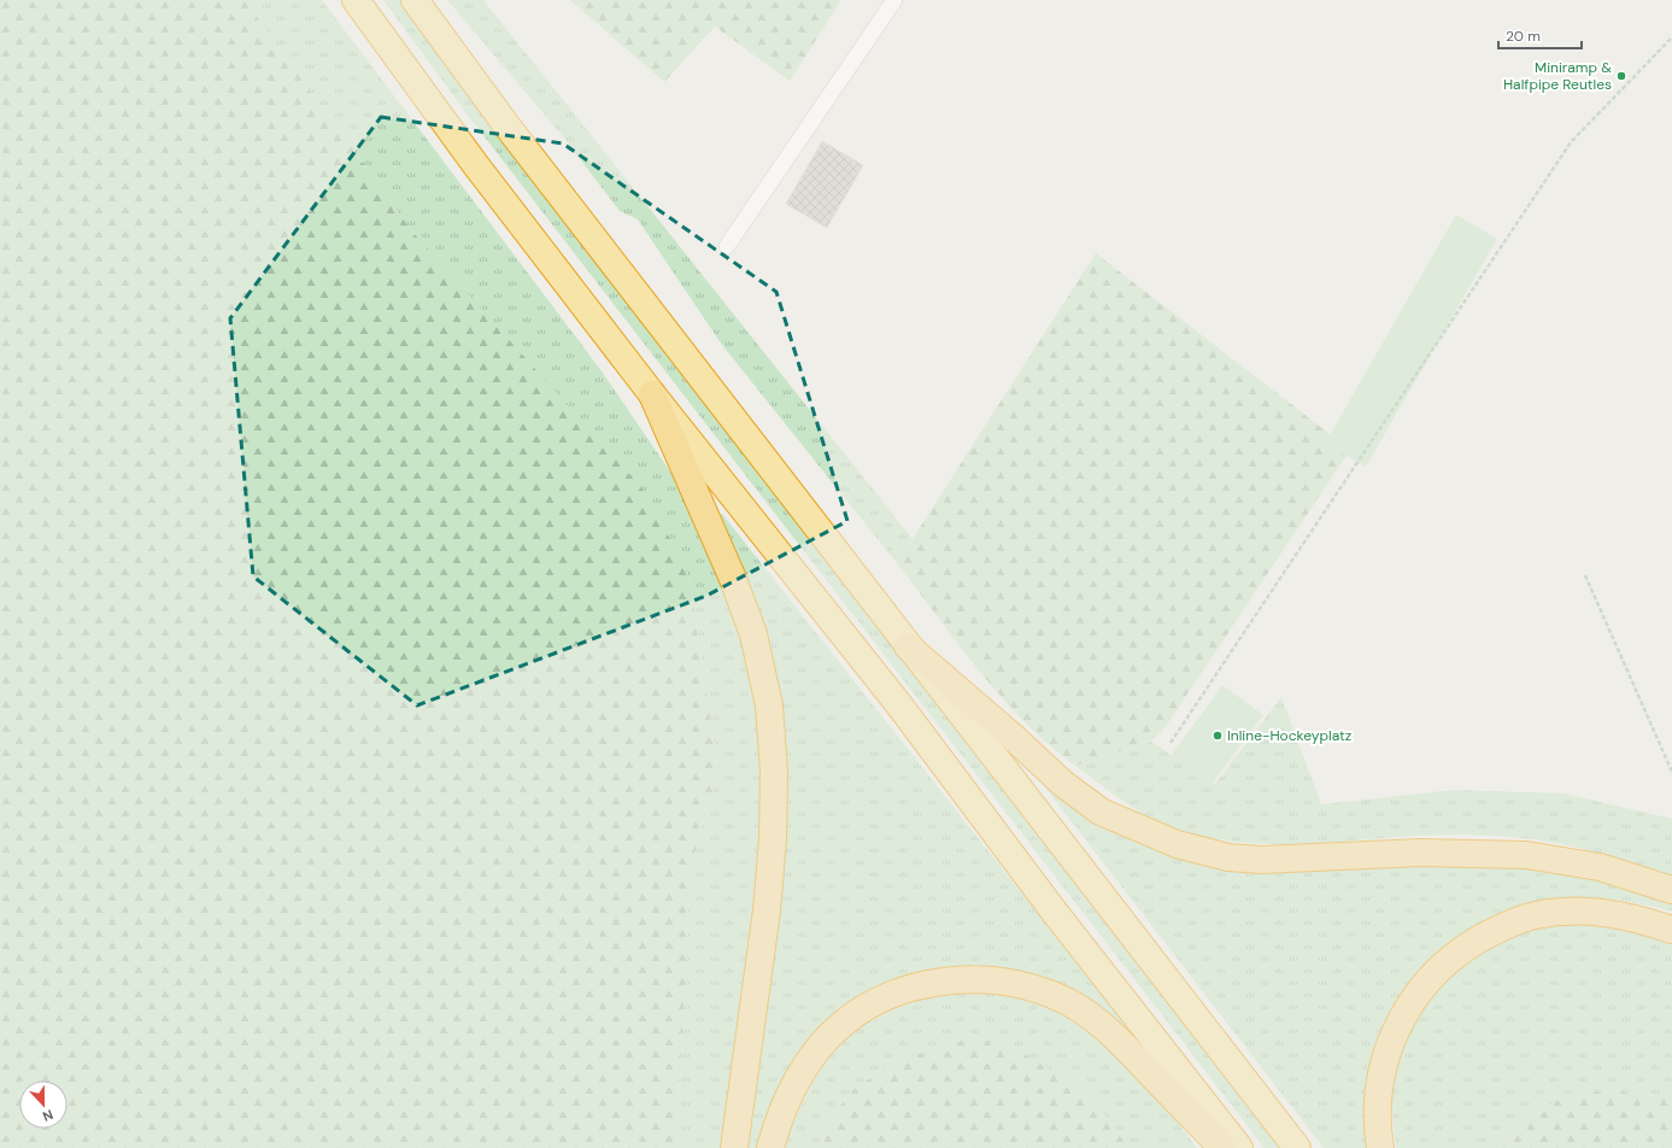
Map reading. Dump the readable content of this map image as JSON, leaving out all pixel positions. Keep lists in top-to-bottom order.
{
  "places": ["Miniramp & Halfpipe Reutles", "Inline-Hockeyplatz"],
  "scale_bar": "20 m",
  "north": "bottom"
}
